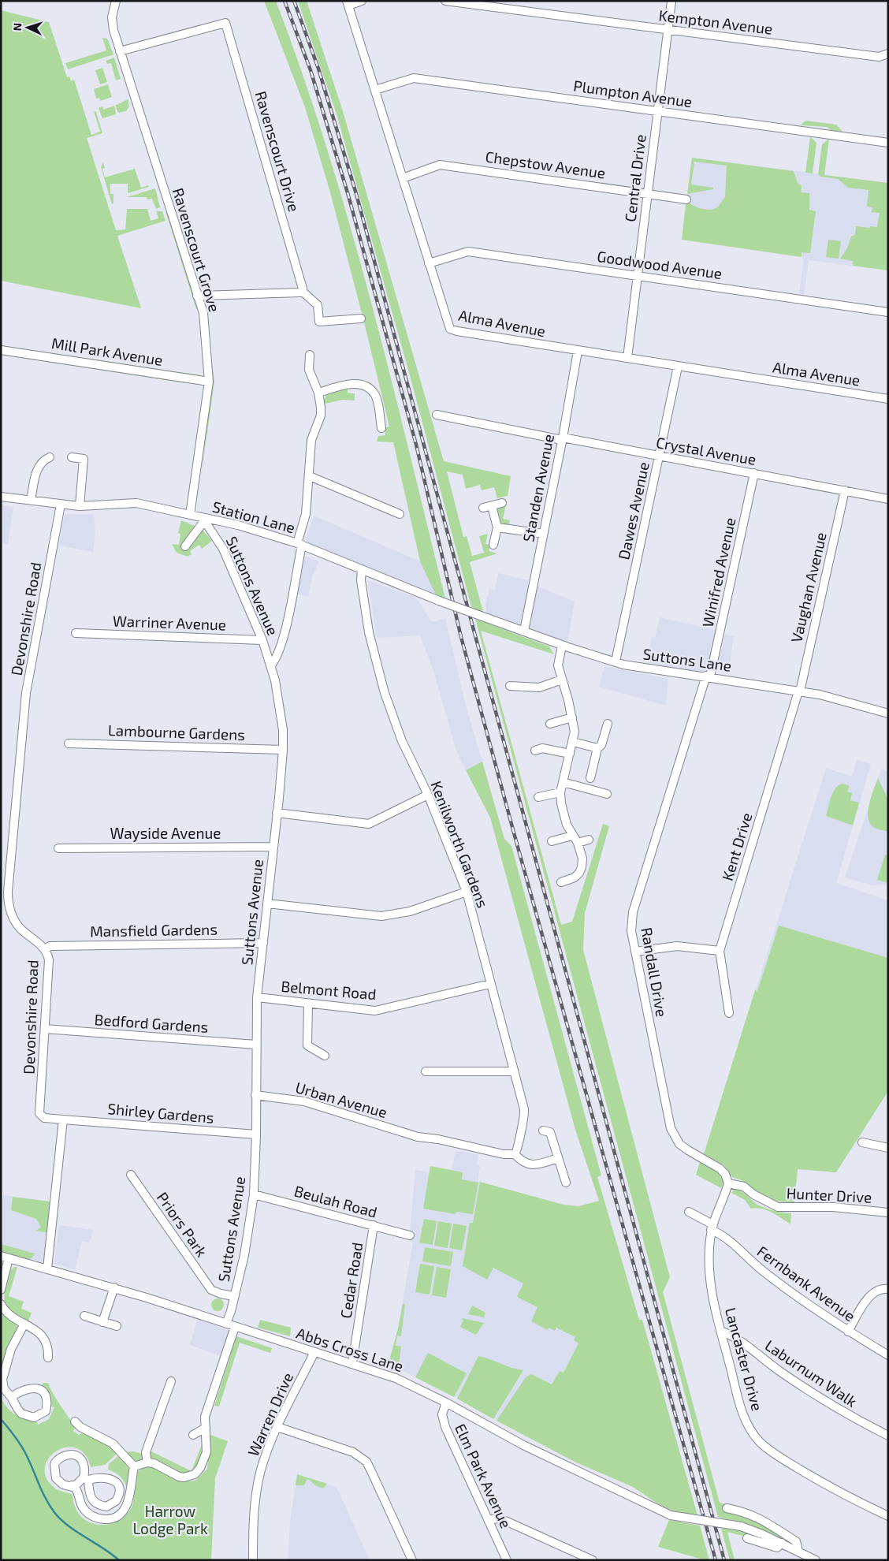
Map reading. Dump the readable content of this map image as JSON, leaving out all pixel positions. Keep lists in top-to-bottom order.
{
  "streets": {
    "street": [
      "Kempton Avenue",
      "Plumpton Avenue",
      "Ravenscourt Drive",
      "Chepstow Avenue",
      "Central Drive",
      "Ravenscourt Grove",
      "Goodwood Avenue",
      "Alma Avenue",
      "Mill Park Avenue",
      "Crystal Avenue",
      "Standen Avenue",
      "Dawes Avenue",
      "Station Lane",
      "Winifred Avenue",
      "Suttons Avenue",
      "Vaughan Avenue",
      "Devonshire Road",
      "Warriner Avenue",
      "Suttons Lane",
      "Lambourne Gardens",
      "Wayside Avenue",
      "Kenilworth Gardens",
      "Kent Drive",
      "Mansfield Gardens",
      "Randall Drive",
      "Belmont Road",
      "Bedford Gardens",
      "Urban Avenue",
      "Shirley Gardens",
      "Hunter Drive",
      "Beulah Road",
      "Priors Park",
      "Cedar Road",
      "Fernbank Avenue",
      "Abbs Cross Lane",
      "Lancaster Drive",
      "Laburnum Walk",
      "Warren Drive",
      "Elm Park Avenue"
    ]
  },
  "crossings": [
    ["Kempton Avenue", "Central Drive"],
    ["Plumpton Avenue", "Central Drive"],
    ["Plumpton Avenue", "Alma Avenue"],
    ["Ravenscourt Drive", "Ravenscourt Grove"],
    ["Chepstow Avenue", "Central Drive"],
    ["Chepstow Avenue", "Alma Avenue"],
    ["Central Drive", "Goodwood Avenue"],
    ["Central Drive", "Alma Avenue"],
    ["Ravenscourt Grove", "Mill Park Avenue"],
    ["Ravenscourt Grove", "Station Lane"],
    ["Goodwood Avenue", "Alma Avenue"],
    ["Alma Avenue", "Standen Avenue"],
    ["Alma Avenue", "Dawes Avenue"],
    ["Crystal Avenue", "Standen Avenue"],
    ["Crystal Avenue", "Dawes Avenue"],
    ["Crystal Avenue", "Winifred Avenue"],
    ["Crystal Avenue", "Vaughan Avenue"],
    ["Standen Avenue", "Suttons Lane"],
    ["Dawes Avenue", "Suttons Lane"],
    ["Station Lane", "Suttons Avenue"],
    ["Station Lane", "Devonshire Road"],
    ["Station Lane", "Suttons Lane"],
    ["Station Lane", "Kenilworth Gardens"],
    ["Winifred Avenue", "Suttons Lane"],
    ["Winifred Avenue", "Randall Drive"],
    ["Suttons Avenue", "Warriner Avenue"],
    ["Suttons Avenue", "Lambourne Gardens"],
    ["Suttons Avenue", "Wayside Avenue"],
    ["Suttons Avenue", "Mansfield Gardens"],
    ["Suttons Avenue", "Belmont Road"],
    ["Suttons Avenue", "Bedford Gardens"],
    ["Suttons Avenue", "Urban Avenue"],
    ["Suttons Avenue", "Shirley Gardens"],
    ["Suttons Avenue", "Beulah Road"],
    ["Suttons Avenue", "Priors Park"],
    ["Suttons Avenue", "Abbs Cross Lane"],
    ["Vaughan Avenue", "Suttons Lane"],
    ["Vaughan Avenue", "Kent Drive"],
    ["Devonshire Road", "Mansfield Gardens"],
    ["Devonshire Road", "Bedford Gardens"],
    ["Devonshire Road", "Shirley Gardens"],
    ["Suttons Lane", "Kent Drive"],
    ["Suttons Lane", "Randall Drive"],
    ["Kenilworth Gardens", "Belmont Road"],
    ["Kenilworth Gardens", "Urban Avenue"],
    ["Randall Drive", "Hunter Drive"],
    ["Randall Drive", "Lancaster Drive"],
    ["Hunter Drive", "Lancaster Drive"],
    ["Beulah Road", "Cedar Road"],
    ["Cedar Road", "Abbs Cross Lane"],
    ["Fernbank Avenue", "Lancaster Drive"],
    ["Abbs Cross Lane", "Warren Drive"],
    ["Abbs Cross Lane", "Elm Park Avenue"],
    ["Lancaster Drive", "Laburnum Walk"]
  ],
  "parks": ["Harrow Lodge Park"],
  "north": "left"
}
